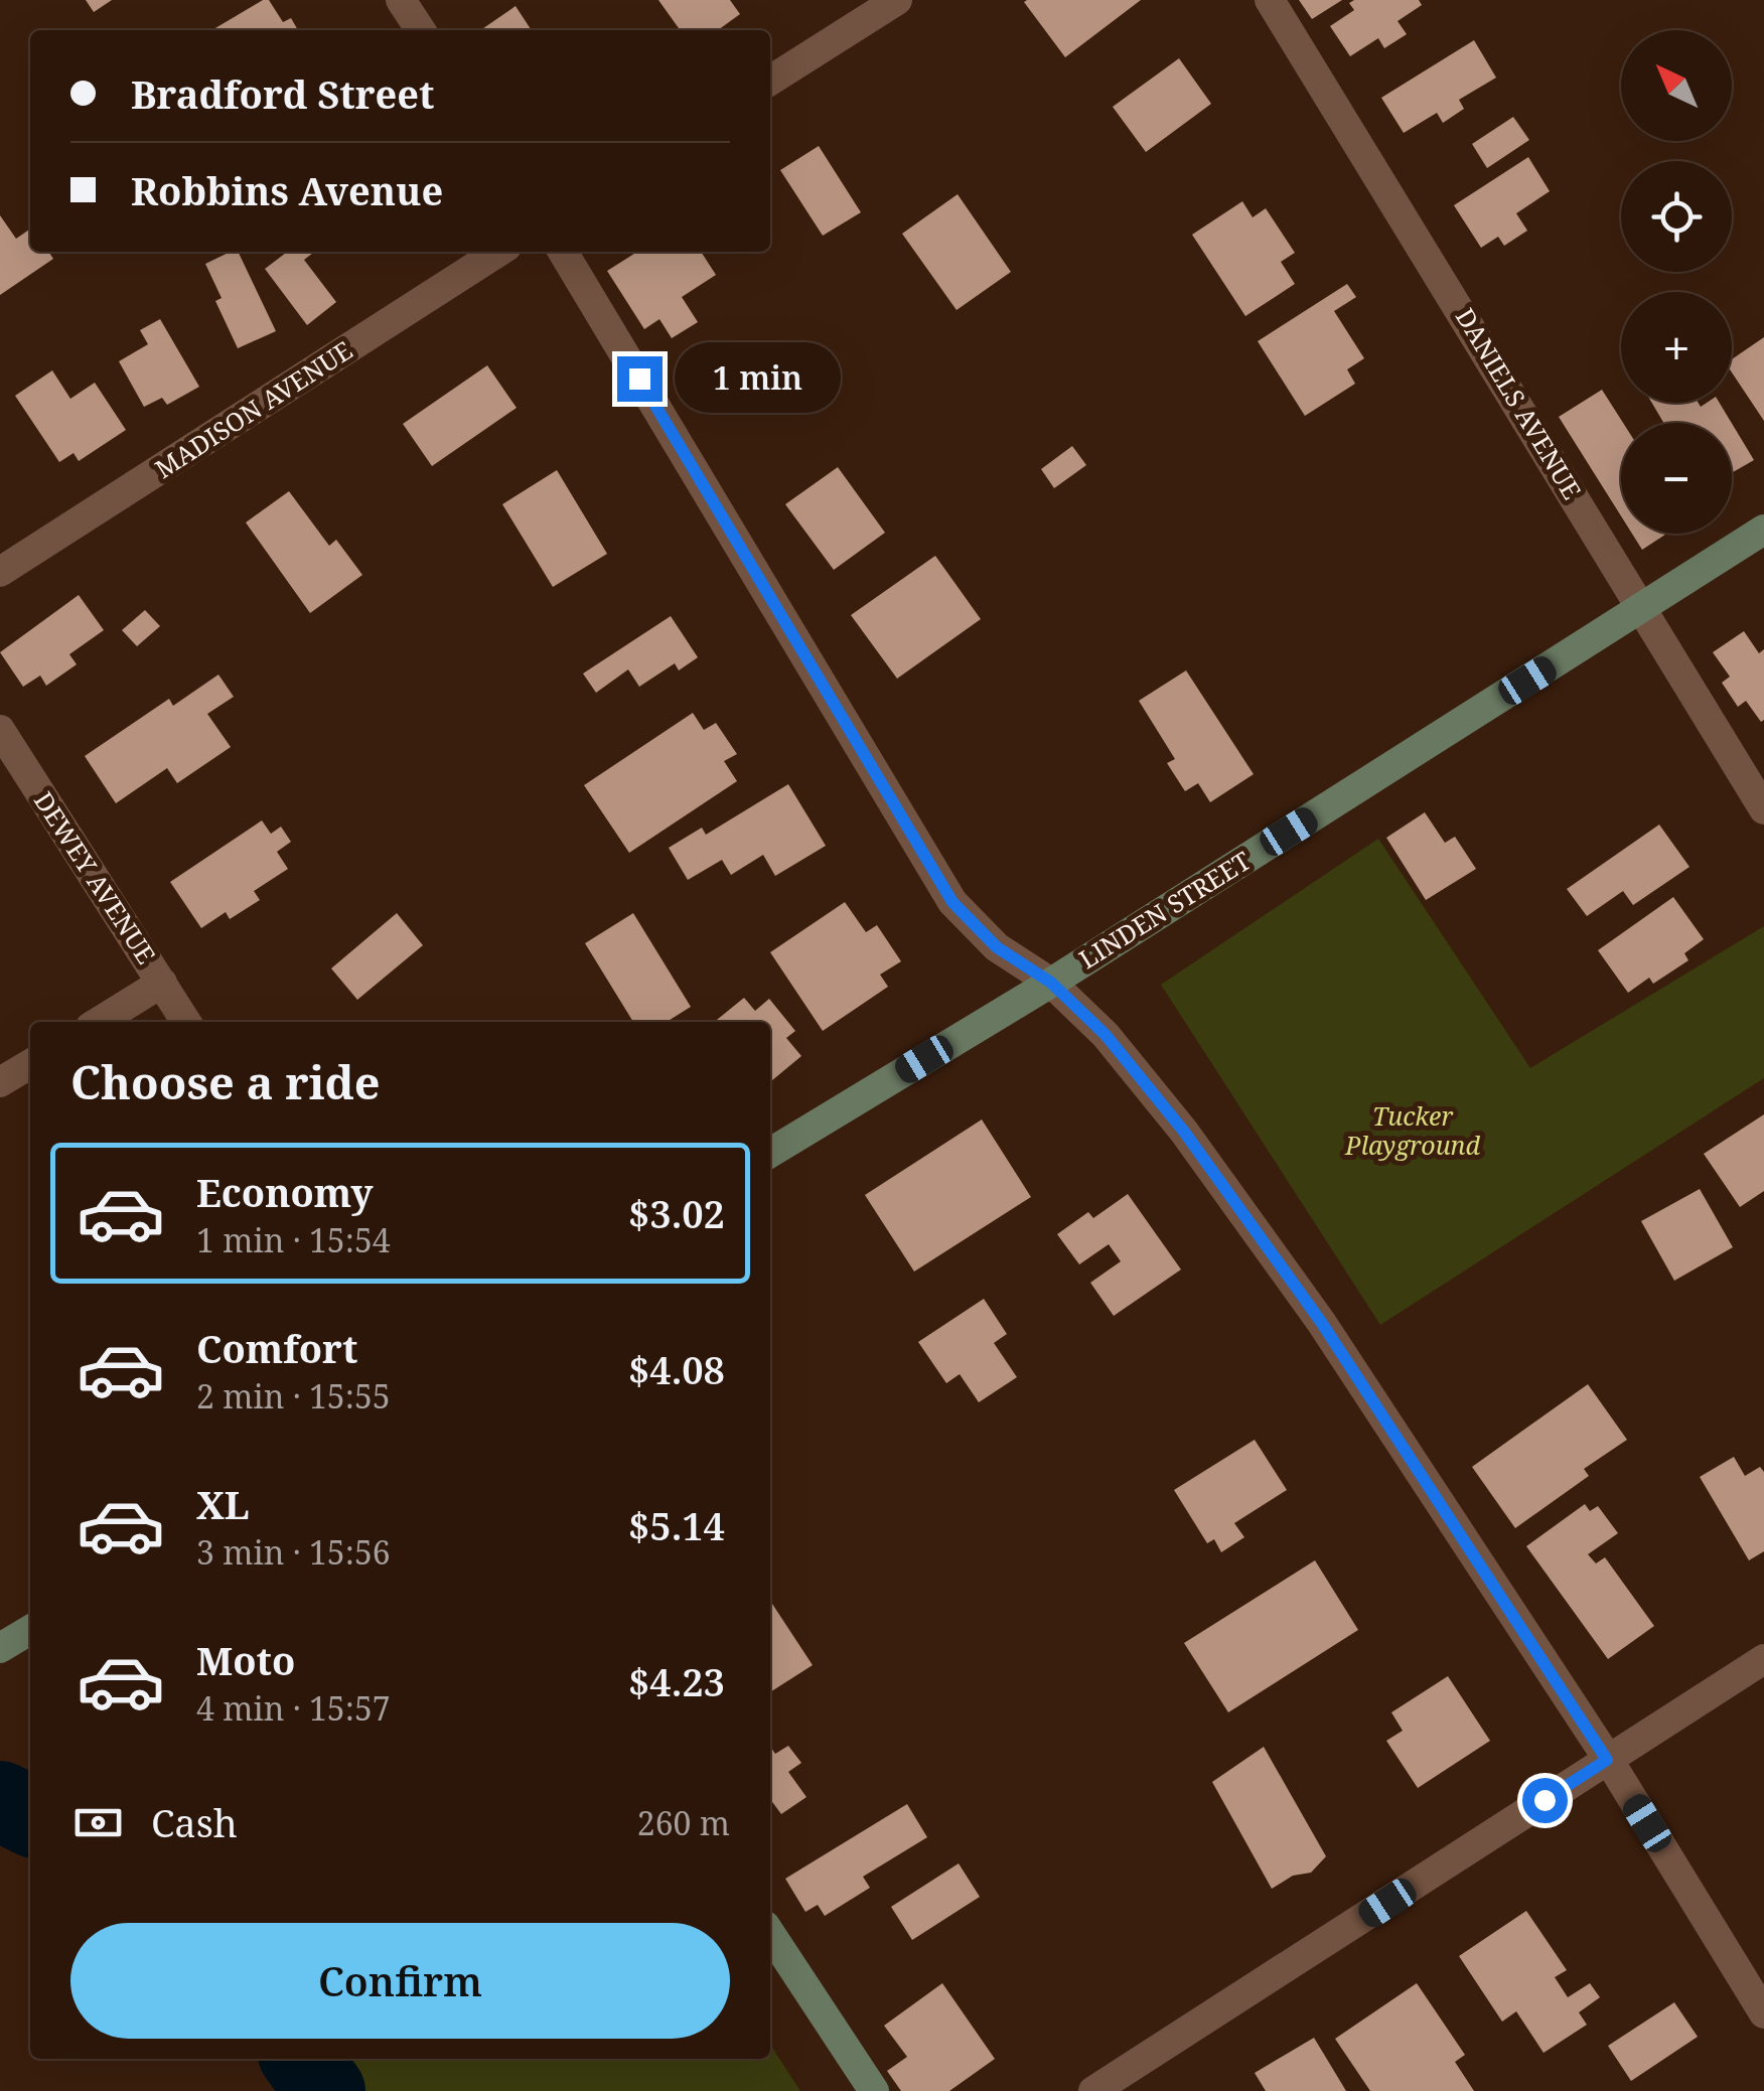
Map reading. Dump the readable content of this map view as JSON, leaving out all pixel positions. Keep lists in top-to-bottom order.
{
  "streets": {
    "street": [
      "DANIELS AVENUE",
      "MADISON AVENUE",
      "DEWEY AVENUE",
      "LINDEN STREET"
    ]
  },
  "crossings": [
    ["DANIELS AVENUE", "LINDEN STREET"]
  ],
  "parks": ["Tucker Playground"],
  "north": "top left",
  "page": {
    "map_buttons": ["+", "−"],
    "banner": ["Bradford Street", "Robbins Avenue"],
    "bubble": "1 min",
    "heading": "Choose a ride",
    "list": [
      {
        "name": "Economy",
        "note": "1 min · 15:54",
        "value": "$3.02"
      },
      {
        "name": "Comfort",
        "note": "2 min · 15:55",
        "value": "$4.08"
      },
      {
        "name": "XL",
        "note": "3 min · 15:56",
        "value": "$5.14"
      },
      {
        "name": "Moto",
        "note": "4 min · 15:57",
        "value": "$4.23"
      }
    ],
    "pay": ["Cash", "260 m"],
    "buttons": "Confirm"
  }
}
